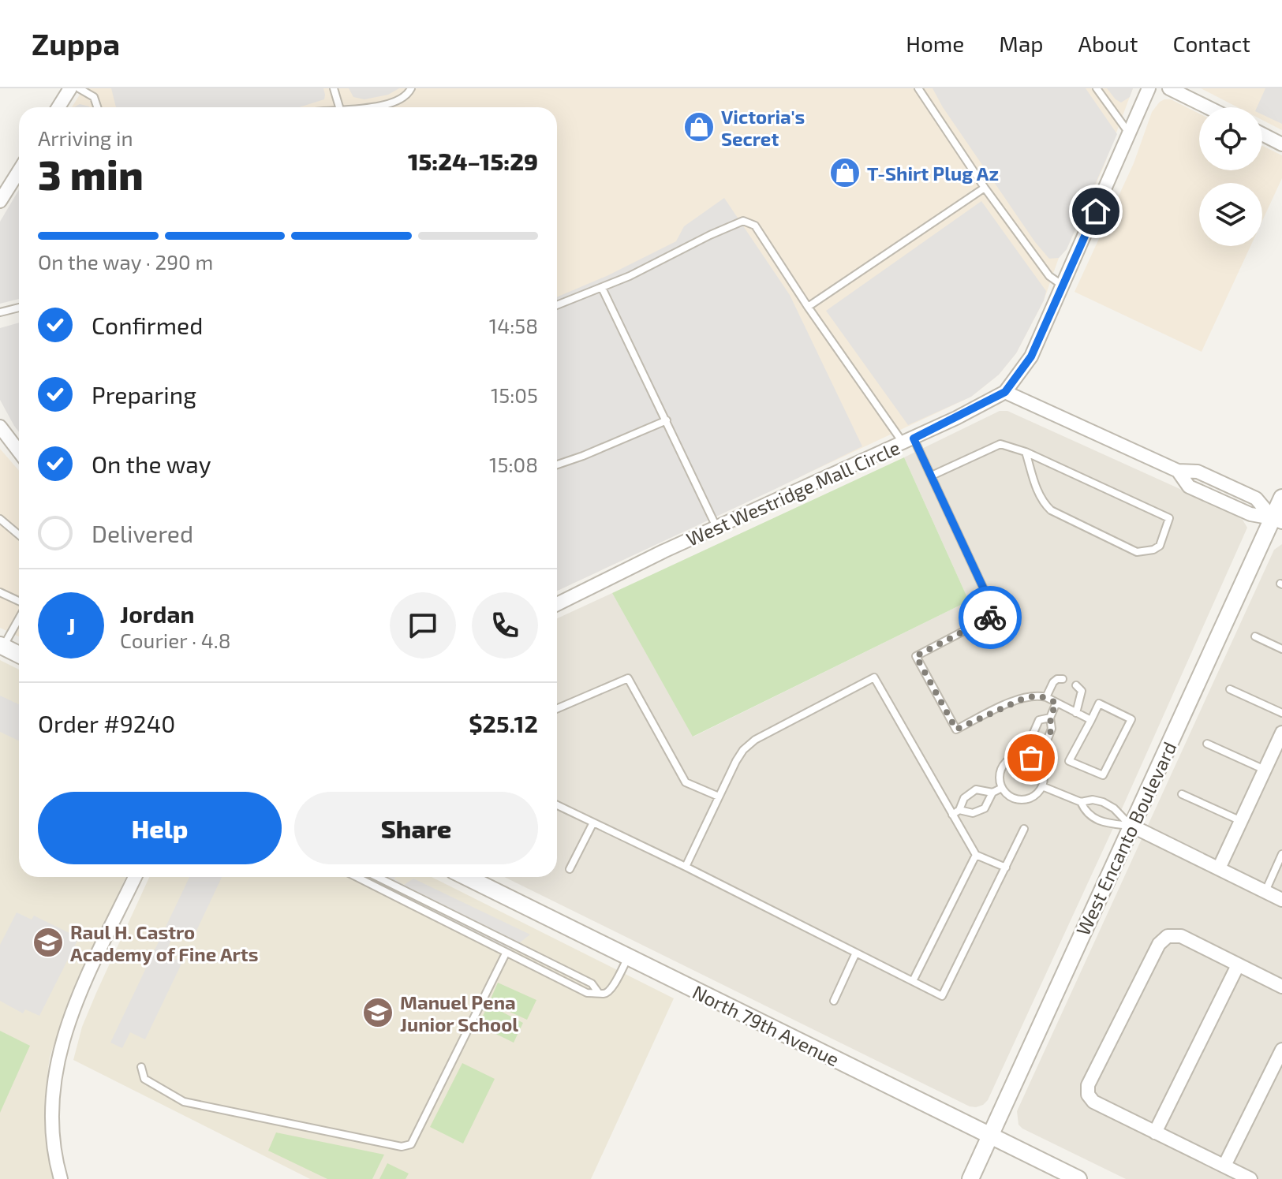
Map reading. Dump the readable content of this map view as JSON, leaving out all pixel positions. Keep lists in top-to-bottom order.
{
  "streets": {
    "street": ["West Westridge Mall Circle", "West Encanto Boulevard", "North 79th Avenue"]
  },
  "crossings": [
    ["West Encanto Boulevard", "North 79th Avenue"]
  ],
  "places": {
    "shop": ["Victoria's Secret", "T-Shirt Plug Az"],
    "school or university": ["Raul H. Castro Academy of Fine Arts", "Manuel Pena Junior School"]
  },
  "page": {
    "header": "Zuppa",
    "nav": [
      "Home",
      "Map",
      "About",
      "Contact"
    ],
    "heading": ["3 min", "Arriving in", "15:24–15:29"],
    "panel": [
      "Jordan",
      "Courier · 4.8",
      "Order #9240",
      "$25.12"
    ],
    "bar": "On the way · 290 m",
    "list": [
      ["Confirmed", "14:58"],
      ["Preparing", "15:05"],
      ["On the way", "15:08"],
      "Delivered"
    ],
    "round": "J",
    "buttons": ["Help", "Share"]
  }
}
